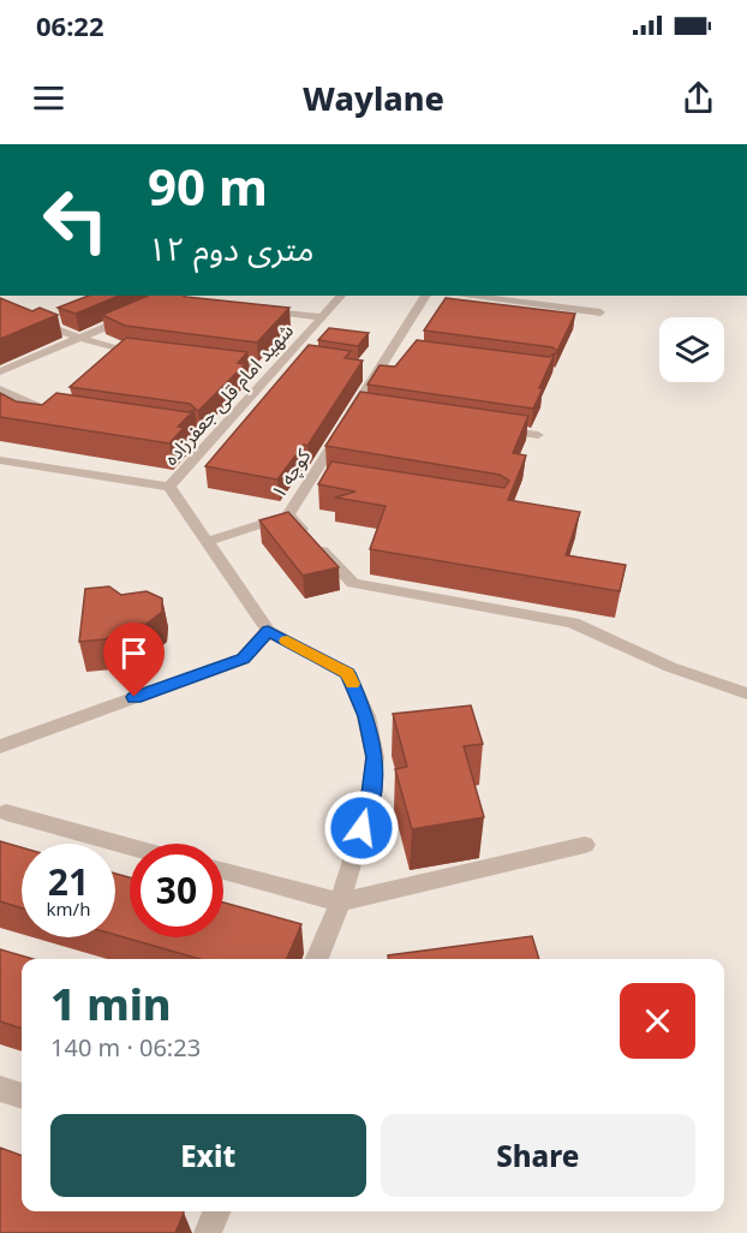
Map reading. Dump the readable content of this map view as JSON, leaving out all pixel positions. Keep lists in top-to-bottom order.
{
  "streets": {
    "street": ["شهید امام قلی جعفرزاده", "کوچه ۱"]
  },
  "page": {
    "status": "06:22",
    "header": "Waylane",
    "turn": ["90 m", "۱۲ متری دوم"],
    "speed": "21 km/h",
    "limit": "30",
    "heading": ["1 min", "140 m · 06:23"],
    "buttons": ["Exit", "Share"]
  }
}
